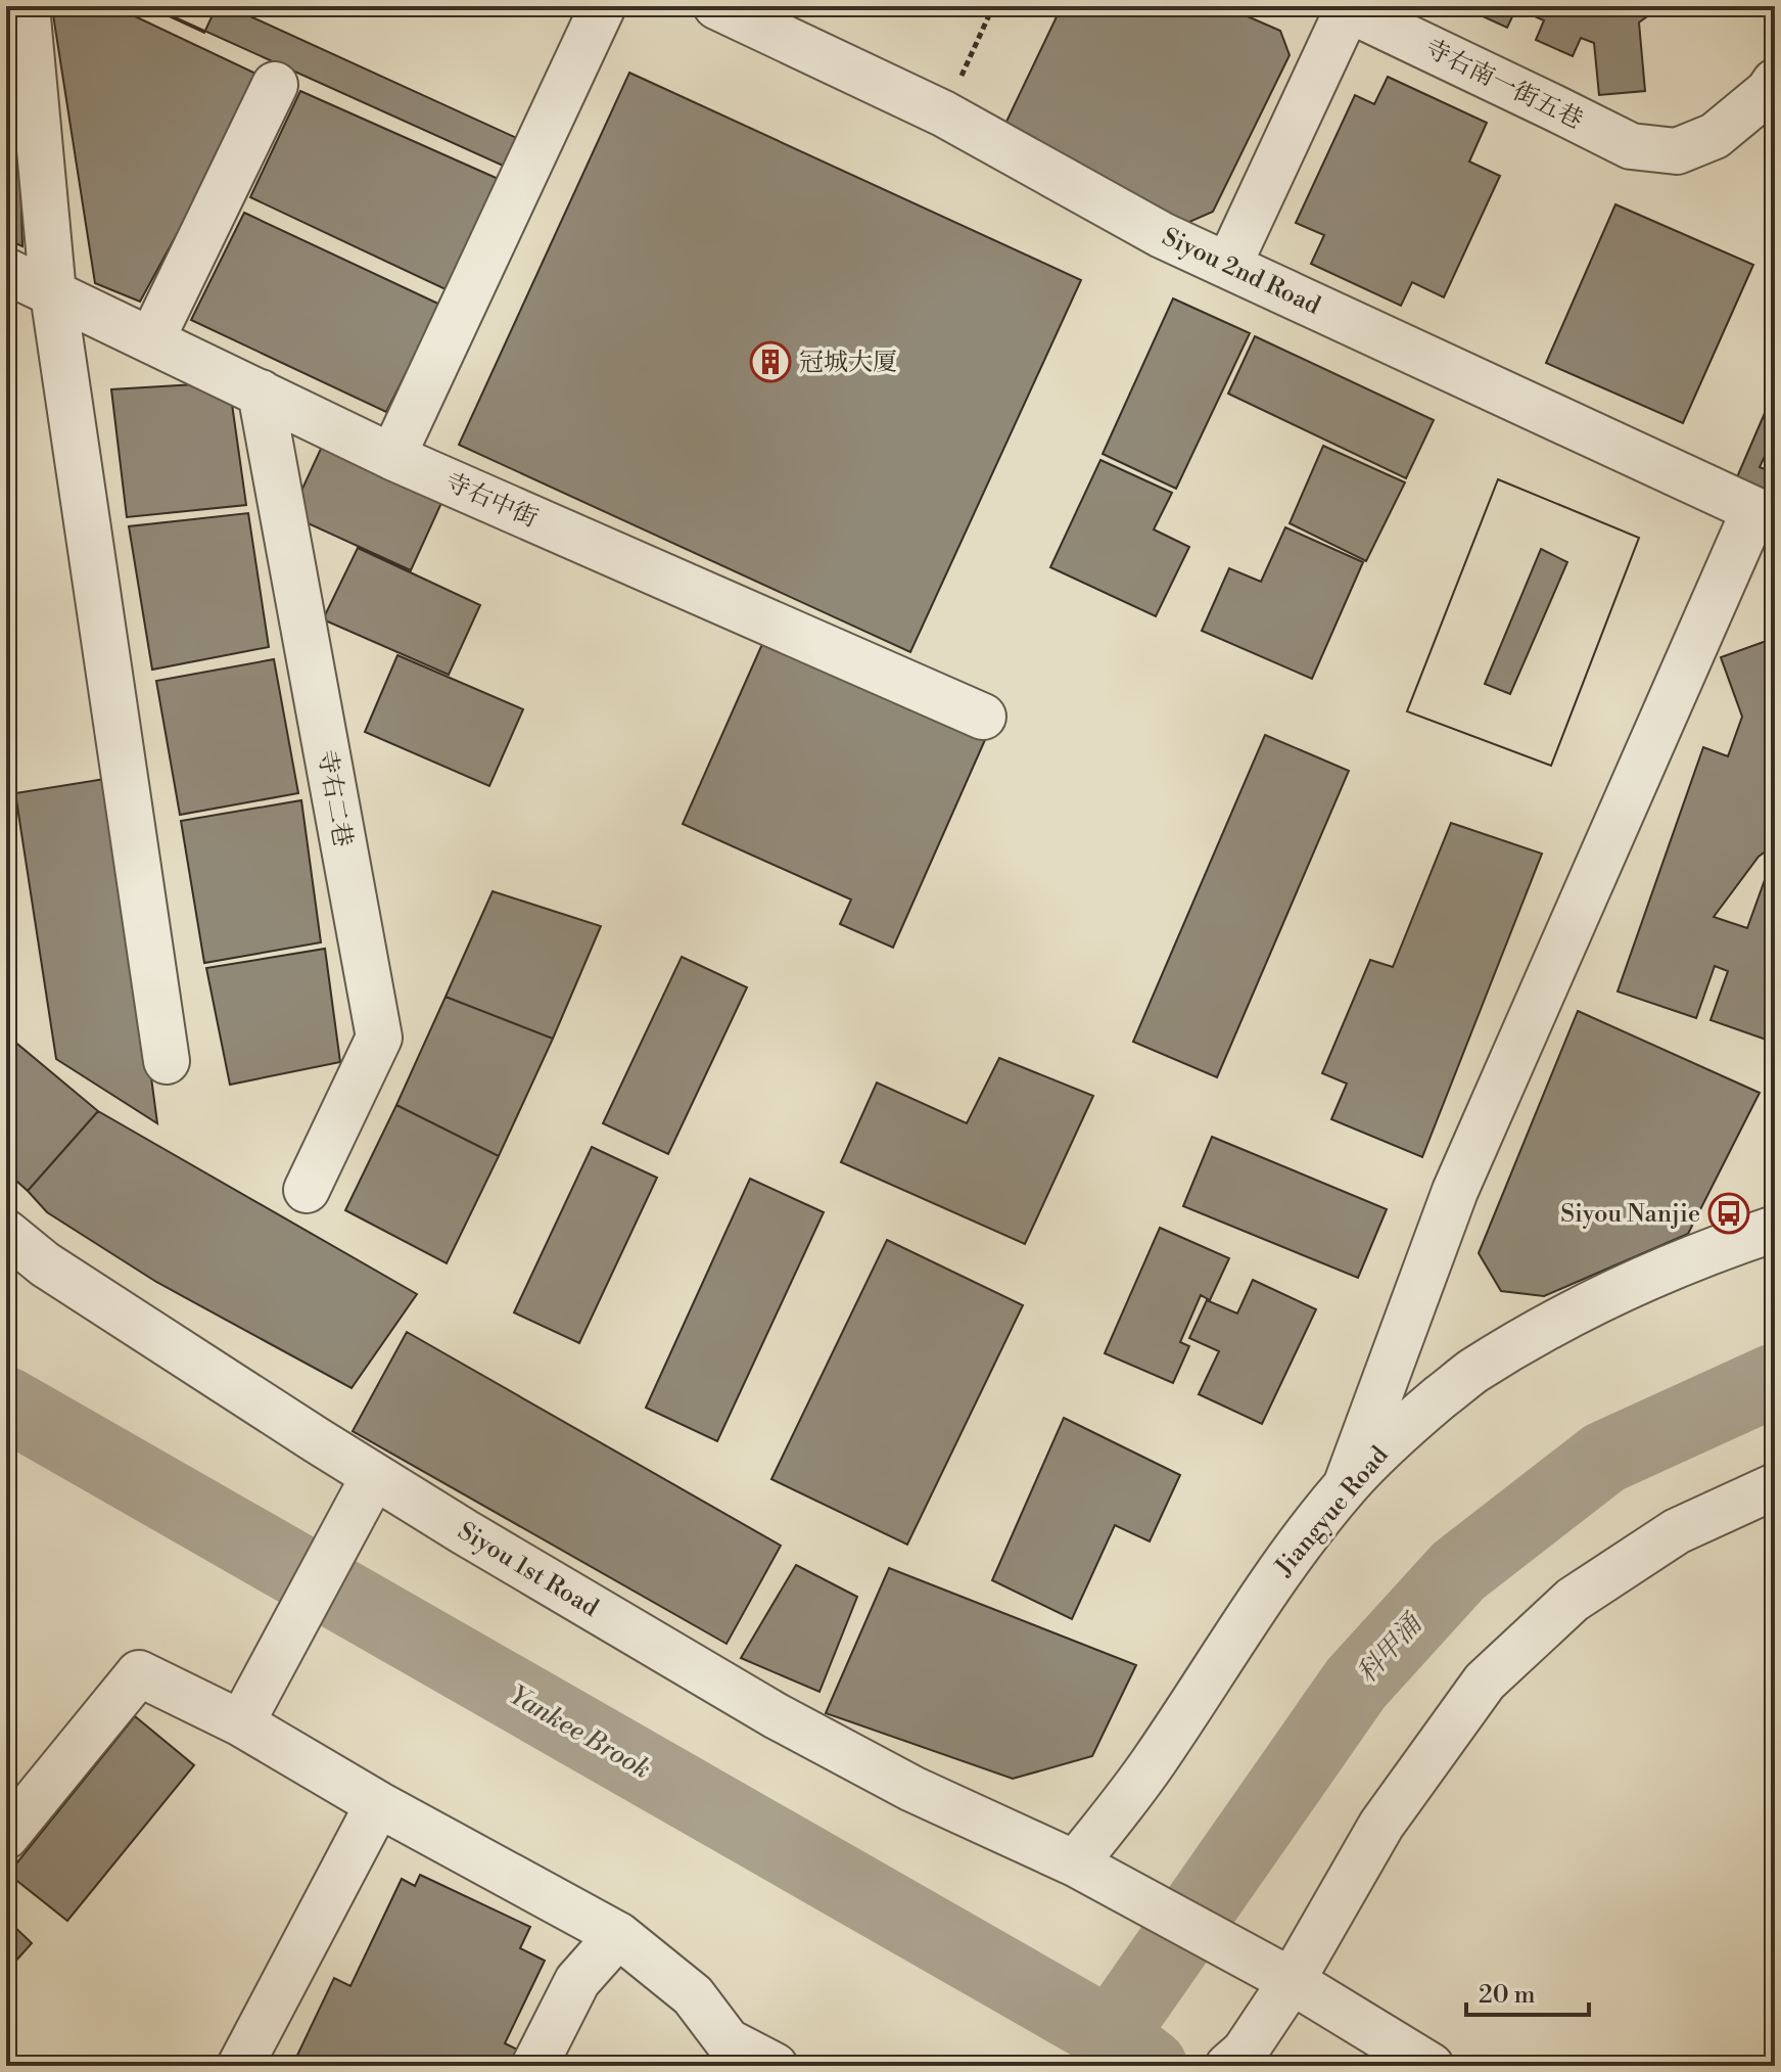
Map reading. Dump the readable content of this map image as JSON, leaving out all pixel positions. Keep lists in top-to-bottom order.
{
  "streets": {
    "street": [
      "寺右南一街五巷",
      "Siyou 2nd Road",
      "寺右中街",
      "寺右二巷",
      "Jiangyue Road",
      "Siyou 1st Road"
    ]
  },
  "crossings": [
    ["寺右南一街五巷", "Siyou 2nd Road"],
    ["寺右中街", "寺右二巷"],
    ["Jiangyue Road", "Siyou 1st Road"]
  ],
  "water": ["科甲涌", "Yankee Brook"],
  "places": {
    "building": ["冠城大厦"],
    "bus stop": ["Siyou Nanjie"]
  },
  "scale_bar": "20 m"
}
